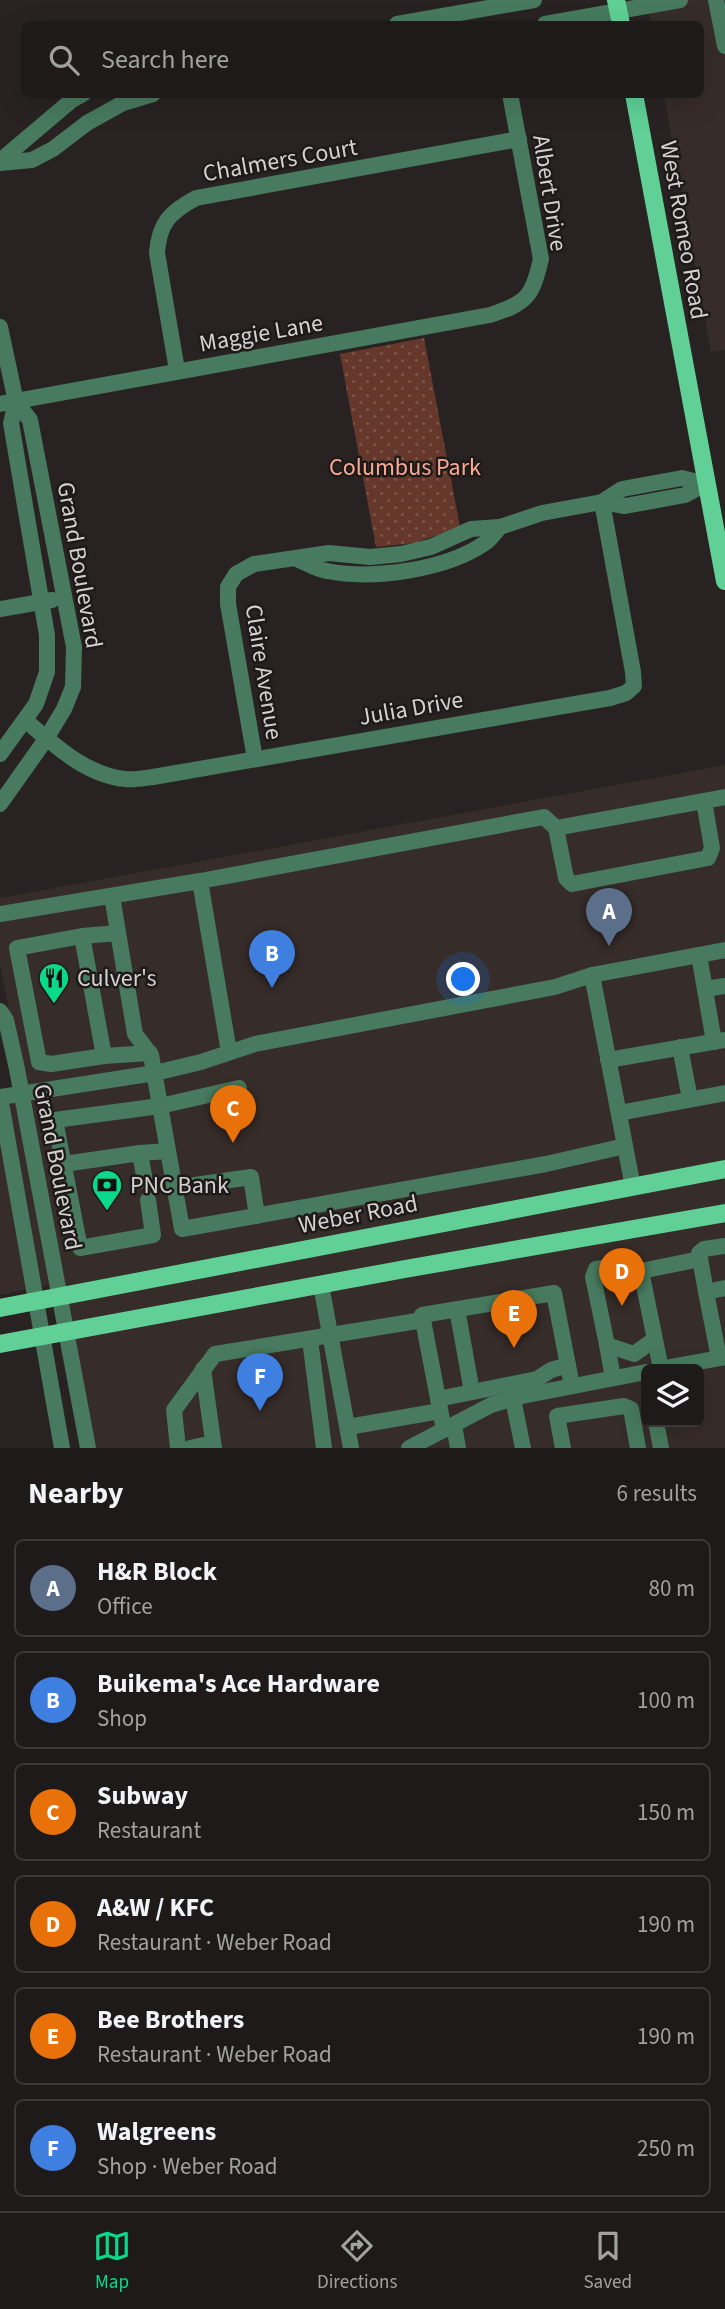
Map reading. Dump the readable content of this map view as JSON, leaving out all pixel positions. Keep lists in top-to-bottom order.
{
  "streets": {
    "main road": ["West Romeo Road", "Weber Road"],
    "street": [
      "Chalmers Court",
      "Albert Drive",
      "Maggie Lane",
      "Grand Boulevard",
      "Claire Avenue",
      "Julia Drive"
    ]
  },
  "crossings": [
    ["Chalmers Court", "Albert Drive"],
    ["Chalmers Court", "Maggie Lane"],
    ["Albert Drive", "Maggie Lane"],
    ["West Romeo Road", "Claire Avenue"],
    ["Maggie Lane", "Grand Boulevard"],
    ["Grand Boulevard", "Julia Drive"],
    ["Grand Boulevard", "Weber Road"],
    ["Claire Avenue", "Julia Drive"]
  ],
  "parks": ["Columbus Park"],
  "places": {
    "restaurant": ["Culver's"],
    "bank": ["PNC Bank"]
  },
  "page": {
    "search": "Search here",
    "pins": [
      "A",
      "B",
      "C",
      "D",
      "E",
      "F"
    ],
    "heading": ["Nearby", "6 results"],
    "list": [
      {
        "mark": "A",
        "name": "H&R Block",
        "note": "Office",
        "value": "80 m"
      },
      {
        "mark": "B",
        "name": "Buikema's Ace Hardware",
        "note": "Shop",
        "value": "100 m"
      },
      {
        "mark": "C",
        "name": "Subway",
        "note": "Restaurant",
        "value": "150 m"
      },
      {
        "mark": "D",
        "name": "A&W / KFC",
        "note": "Restaurant · Weber Road",
        "value": "190 m"
      },
      {
        "mark": "E",
        "name": "Bee Brothers",
        "note": "Restaurant · Weber Road",
        "value": "190 m"
      },
      {
        "mark": "F",
        "name": "Walgreens",
        "note": "Shop · Weber Road",
        "value": "250 m"
      }
    ],
    "nav": ["Map", "Directions", "Saved"]
  }
}
